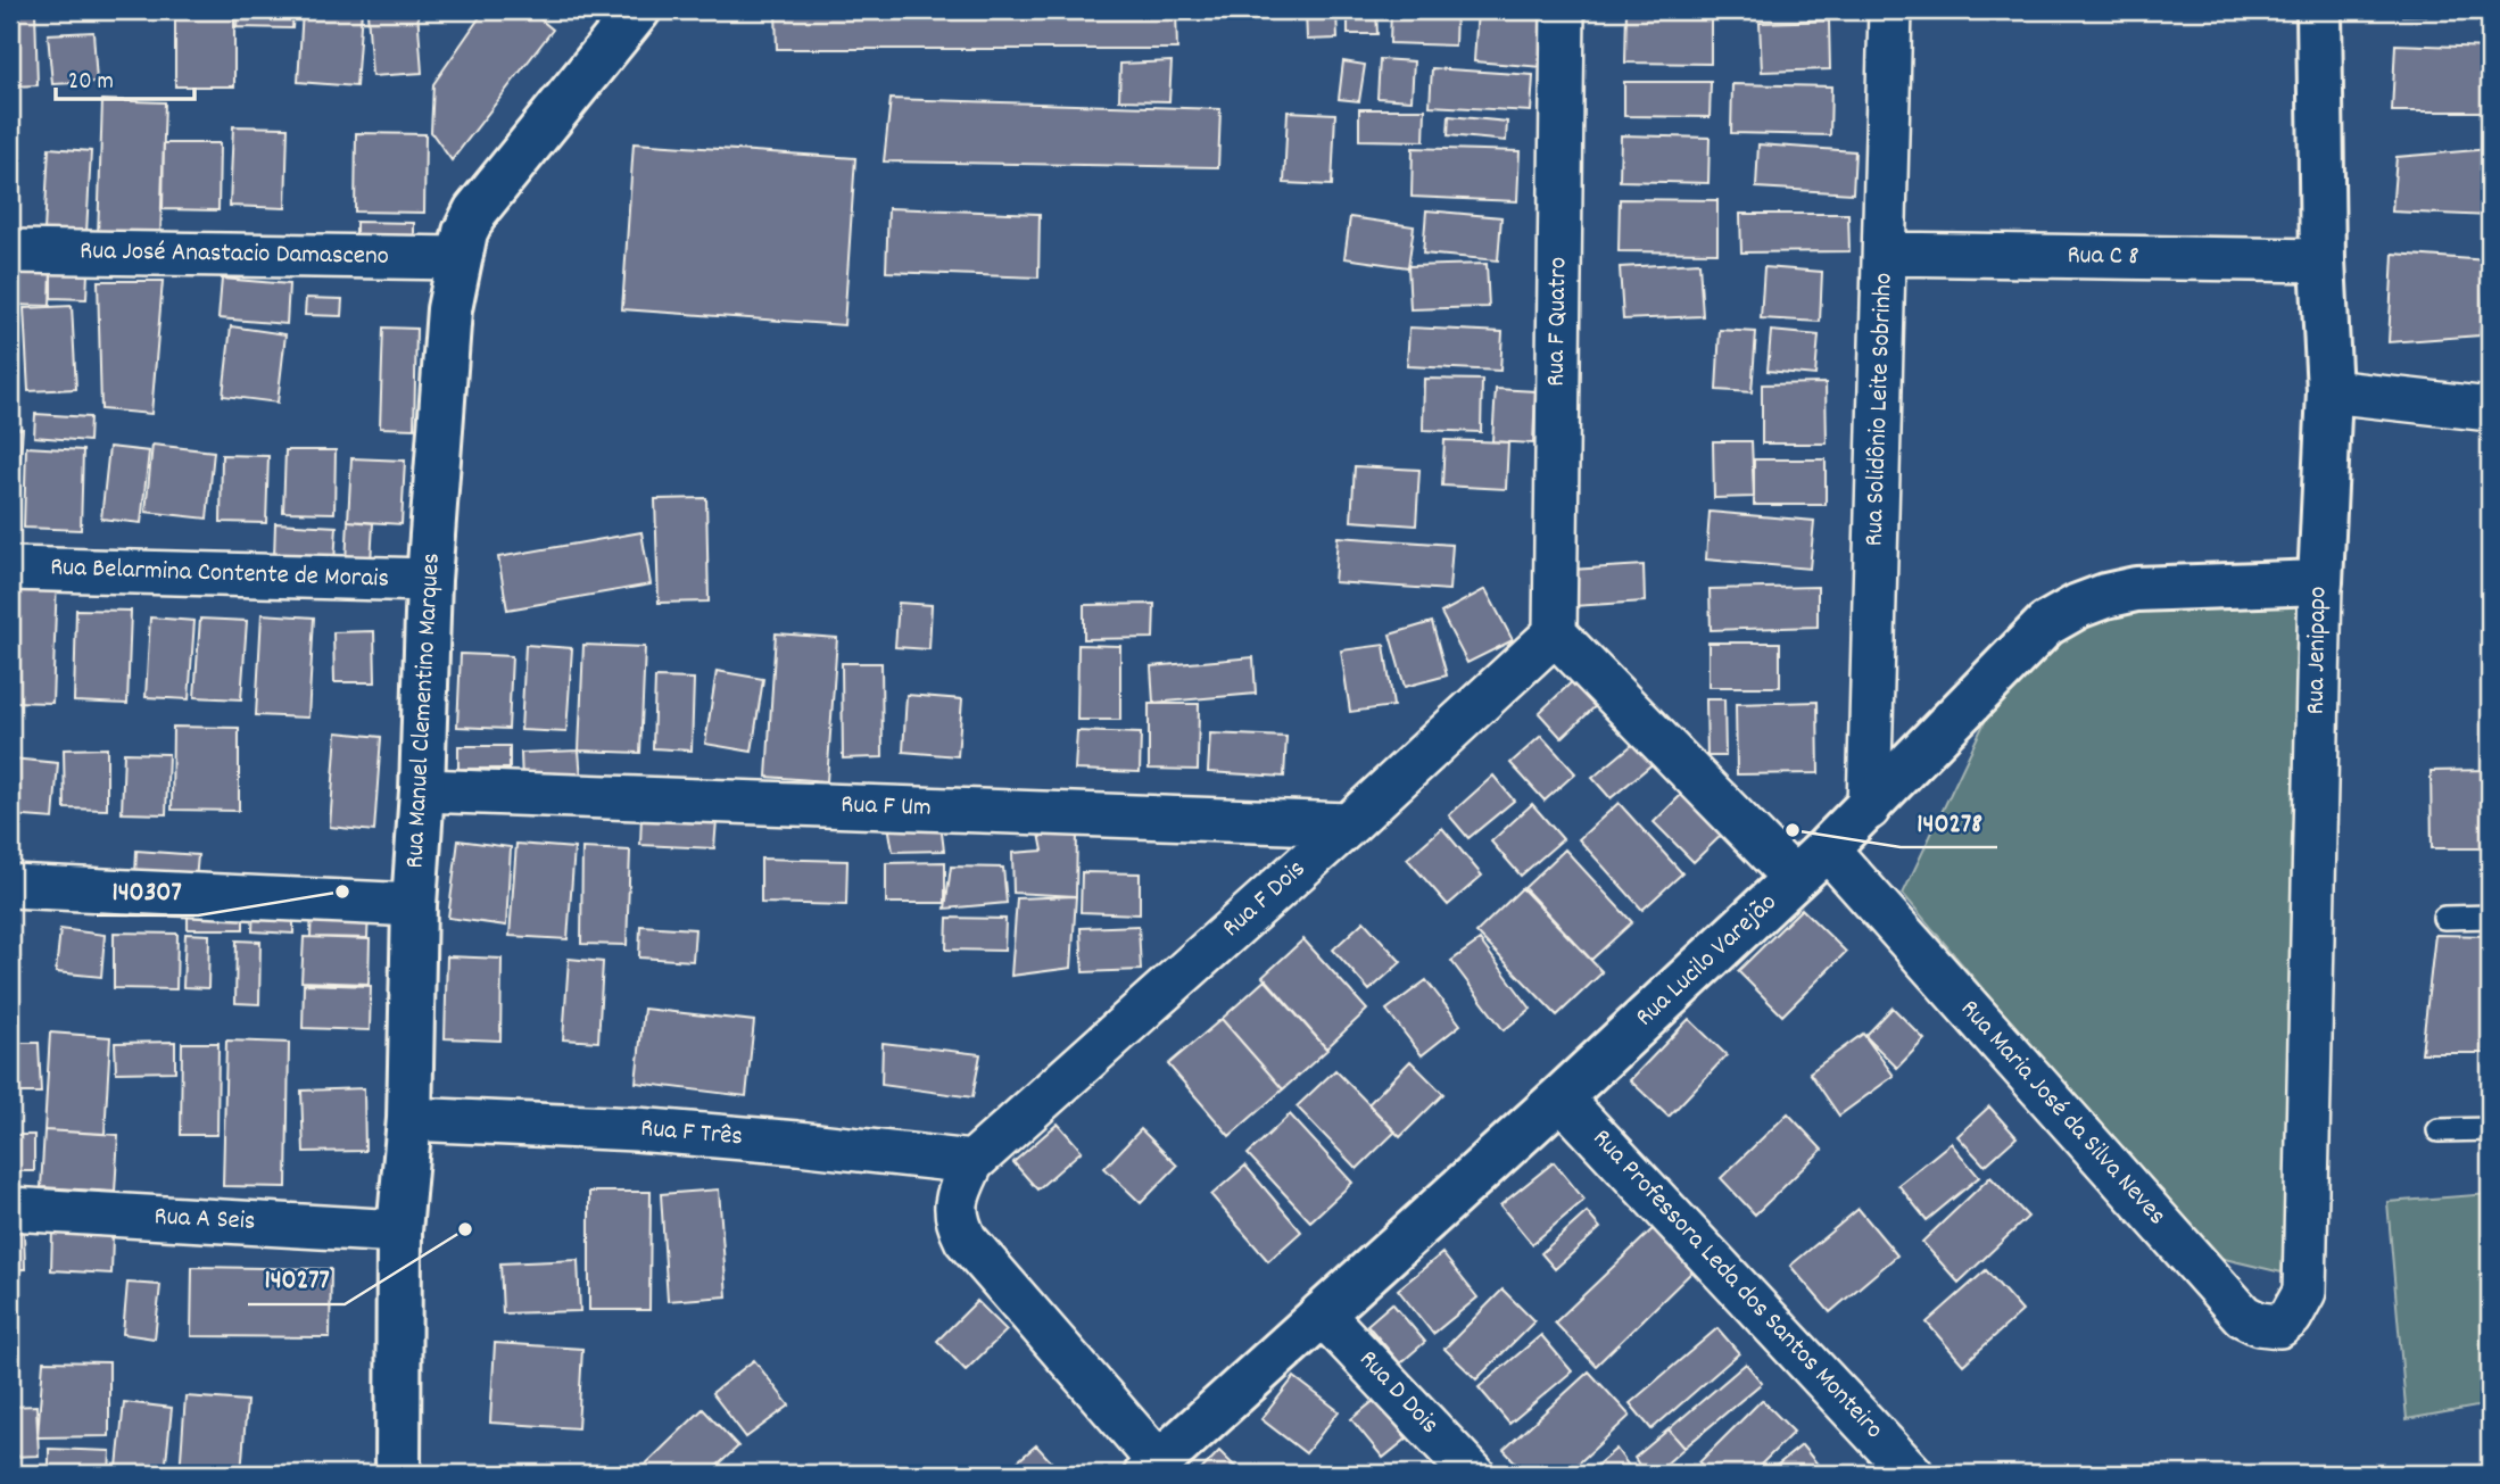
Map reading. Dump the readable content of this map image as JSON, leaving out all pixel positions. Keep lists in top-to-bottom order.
{
  "streets": {
    "street": [
      "Rua José Anastacio Damasceno",
      "Rua C 8",
      "Rua F Quatro",
      "Rua Solidônio Leite Sobrinho",
      "Rua Belarmina Contente de Morais",
      "Rua Jenipapo",
      "Rua Manuel Clementino Marques",
      "Rua F Um",
      "Rua F Dois",
      "Rua Lucilo Varejão",
      "Rua Maria José da Silva Neves",
      "Rua F Três",
      "Rua A Seis",
      "Rua Professora Leda dos Santos Monteiro",
      "Rua D Dois"
    ]
  },
  "crossings": [
    ["Rua José Anastacio Damasceno", "Rua Manuel Clementino Marques"],
    ["Rua C 8", "Rua Solidônio Leite Sobrinho"],
    ["Rua C 8", "Rua Jenipapo"],
    ["Rua F Quatro", "Rua F Dois"],
    ["Rua Solidônio Leite Sobrinho", "Rua Lucilo Varejão"],
    ["Rua Belarmina Contente de Morais", "Rua Manuel Clementino Marques"],
    ["Rua Jenipapo", "Rua Lucilo Varejão"],
    ["Rua Jenipapo", "Rua Maria José da Silva Neves"],
    ["Rua Manuel Clementino Marques", "Rua F Um"],
    ["Rua Manuel Clementino Marques", "Rua F Três"],
    ["Rua Manuel Clementino Marques", "Rua A Seis"],
    ["Rua F Um", "Rua F Dois"],
    ["Rua F Dois", "Rua F Três"],
    ["Rua Lucilo Varejão", "Rua Maria José da Silva Neves"],
    ["Rua Lucilo Varejão", "Rua Professora Leda dos Santos Monteiro"],
    ["Rua Lucilo Varejão", "Rua D Dois"]
  ],
  "places": ["140278", "140307", "140277"],
  "scale_bar": "20 m"
}
